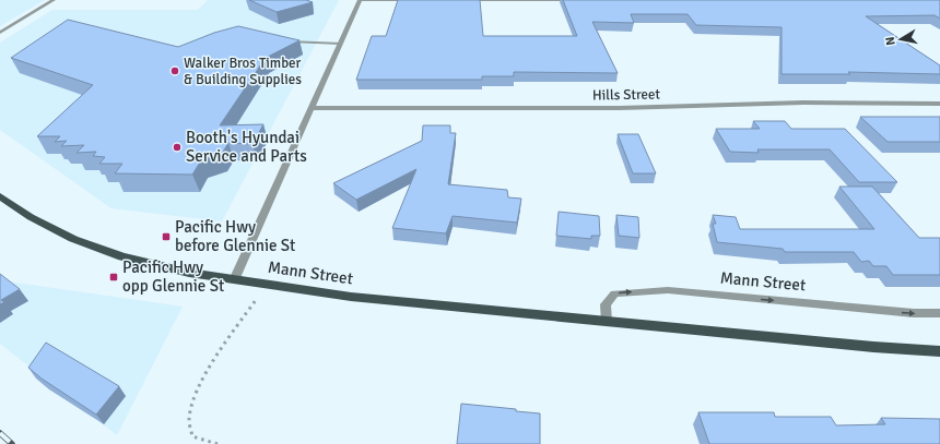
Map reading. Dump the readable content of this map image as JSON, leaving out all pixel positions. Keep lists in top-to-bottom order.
{
  "streets": {
    "main road": ["Mann Street"],
    "street": ["Hills Street"]
  },
  "places": {
    "other": ["Walker Bros Timber & Building Supplies", "Booth's Hyundai Service and Parts"],
    "transit": ["Pacific Hwy before Glennie St", "Pacific Hwy opp Glennie St"]
  },
  "north": "left"
}
